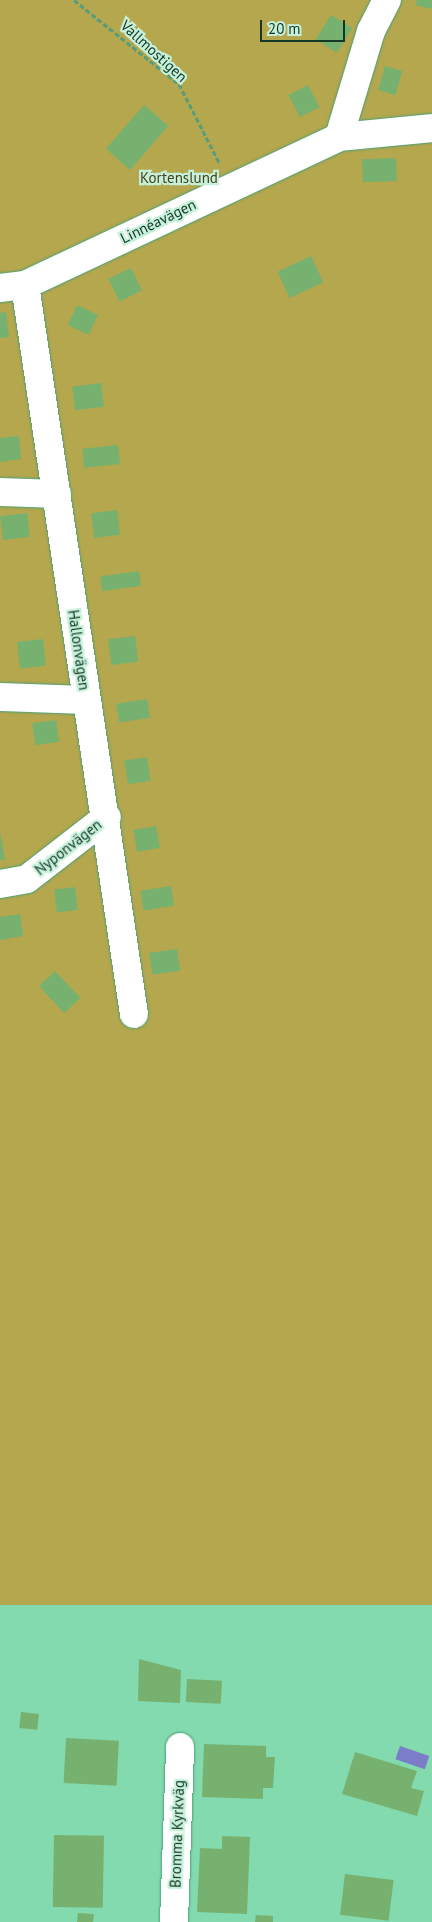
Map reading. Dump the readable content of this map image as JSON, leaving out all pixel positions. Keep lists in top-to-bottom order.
{
  "streets": {
    "street": [
      "Linnéavägen",
      "Hallonvägen",
      "Nyponvägen",
      "Bromma Kyrkväg"
    ],
    "path": ["Vallmostigen"]
  },
  "crossings": [
    ["Vallmostigen", "Linnéavägen"],
    ["Linnéavägen", "Hallonvägen"],
    ["Hallonvägen", "Nyponvägen"]
  ],
  "parks": ["Kortenslund"],
  "scale_bar": "20 m"
}
